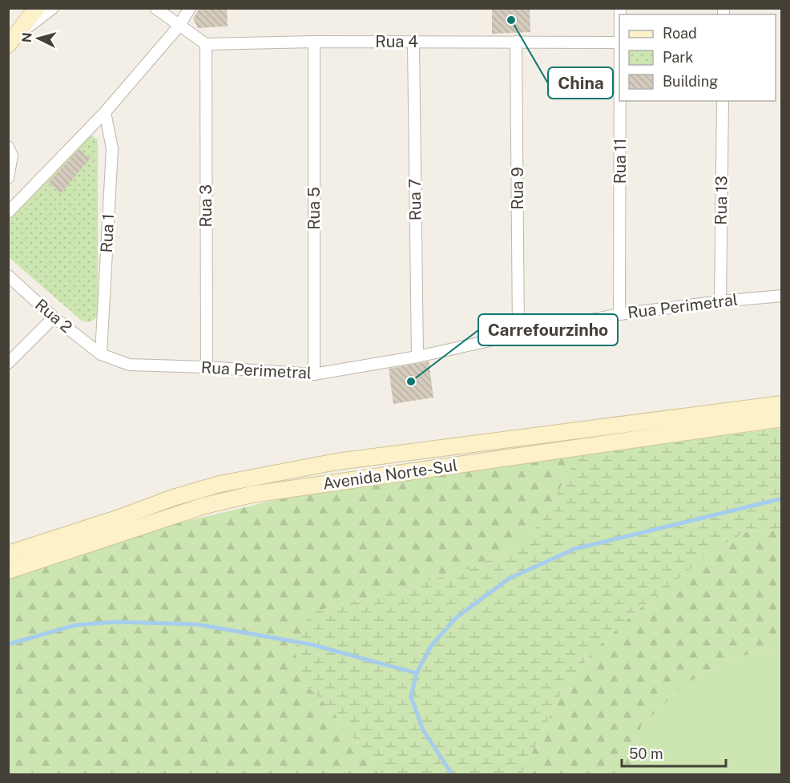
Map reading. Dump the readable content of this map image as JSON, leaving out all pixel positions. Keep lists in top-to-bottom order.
{
  "streets": {
    "main road": ["Avenida Norte-Sul"],
    "street": [
      "Rua 4",
      "Rua 11",
      "Rua 9",
      "Rua 7",
      "Rua 13",
      "Rua 3",
      "Rua 5",
      "Rua 1",
      "Rua Perimetral",
      "Rua 2"
    ]
  },
  "crossings": [
    ["Rua 4", "Rua 9"],
    ["Rua 4", "Rua 7"],
    ["Rua 4", "Rua 3"],
    ["Rua 4", "Rua 5"],
    ["Rua 11", "Rua Perimetral"],
    ["Rua 9", "Rua Perimetral"],
    ["Rua 7", "Rua Perimetral"],
    ["Rua 13", "Rua Perimetral"],
    ["Rua 3", "Rua Perimetral"],
    ["Rua 5", "Rua Perimetral"],
    ["Rua 1", "Rua Perimetral"],
    ["Rua 1", "Rua 2"],
    ["Rua Perimetral", "Rua 2"]
  ],
  "places": ["China", "Carrefourzinho"],
  "legend": ["Road", "Park", "Building"],
  "scale_bar": "50 m",
  "north": "left"
}
